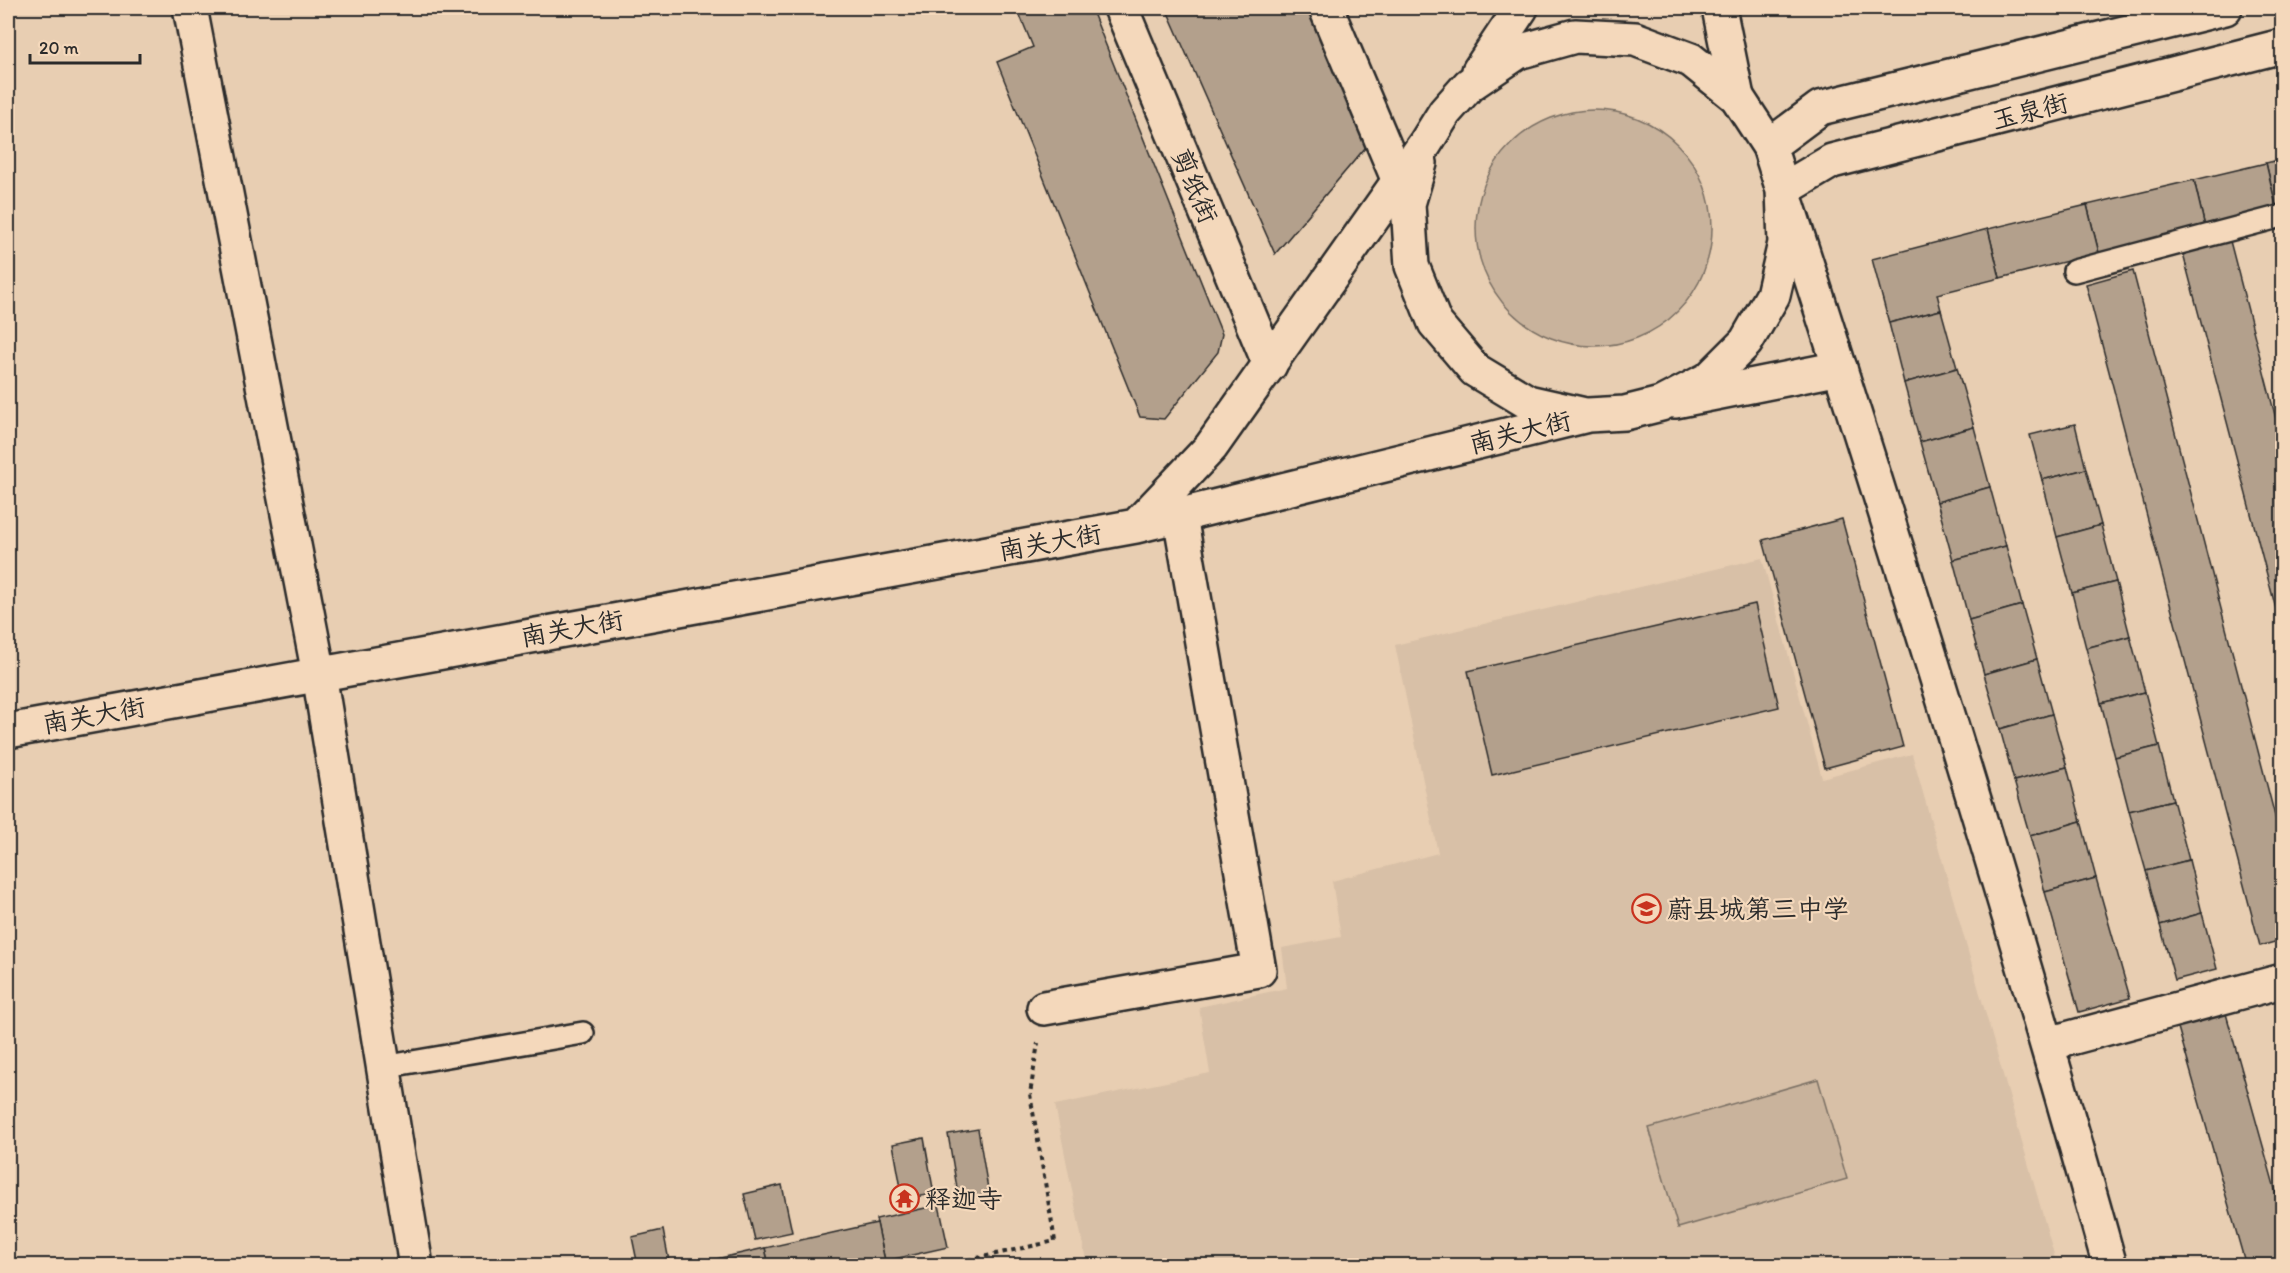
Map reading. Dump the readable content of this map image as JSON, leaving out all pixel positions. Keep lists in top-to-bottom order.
{
  "streets": {
    "main road": ["玉泉街", "剪纸街", "南关大街"]
  },
  "crossings": [
    ["玉泉街", "南关大街"],
    ["剪纸街", "南关大街"]
  ],
  "places": {
    "school or university": ["蔚县城第三中学"],
    "temple": ["释迦寺"]
  },
  "scale_bar": "20 m"
}
